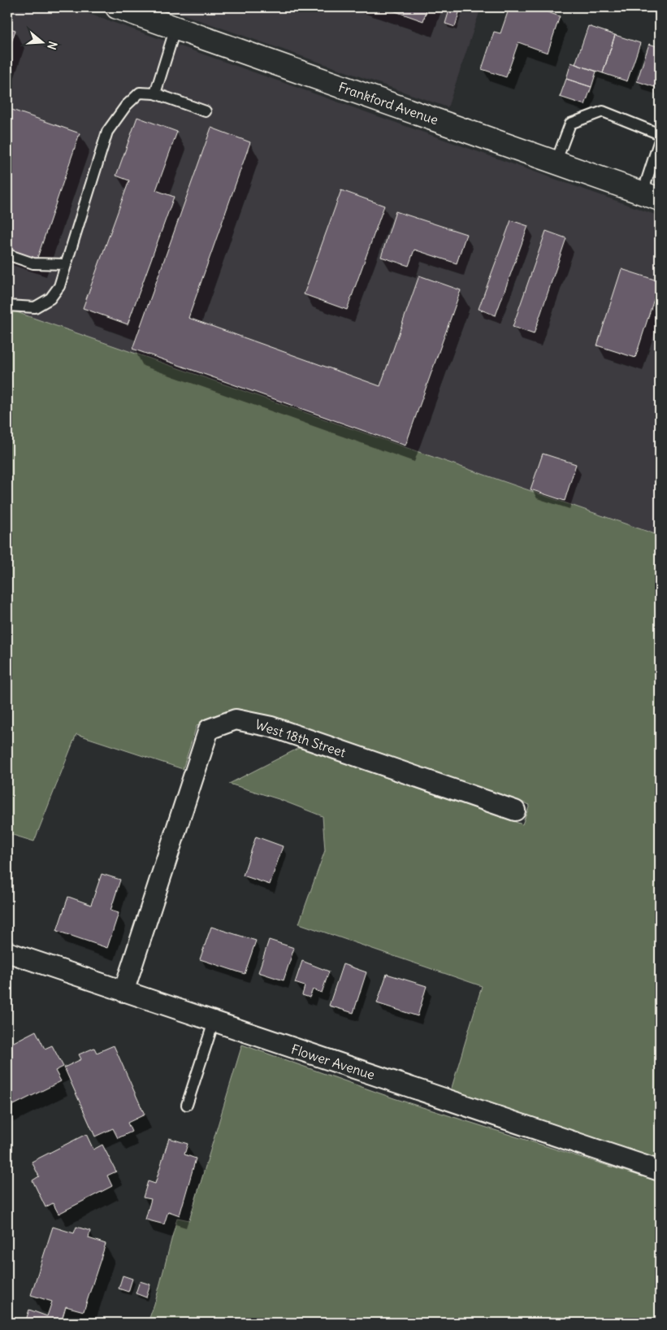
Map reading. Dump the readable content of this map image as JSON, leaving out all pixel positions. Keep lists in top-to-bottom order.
{
  "streets": {
    "main road": ["Frankford Avenue"],
    "street": ["West 18th Street", "Flower Avenue"]
  },
  "crossings": [
    ["West 18th Street", "Flower Avenue"]
  ],
  "north": "right"
}
